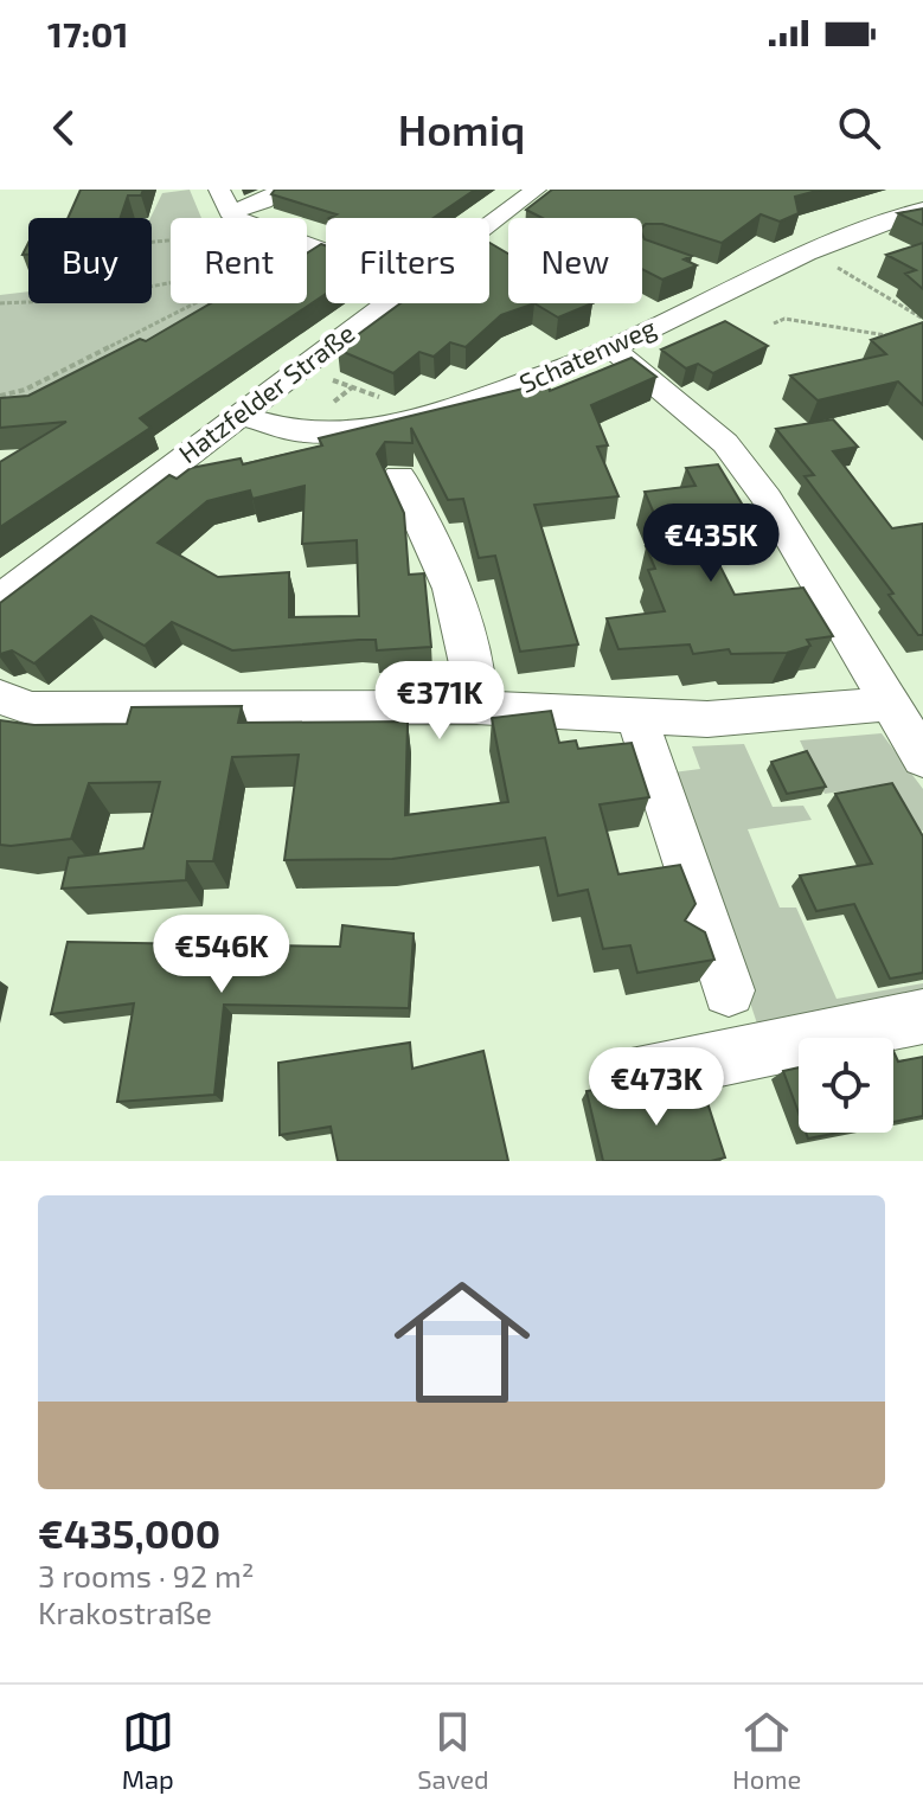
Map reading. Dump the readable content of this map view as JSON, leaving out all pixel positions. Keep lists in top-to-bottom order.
{
  "streets": {
    "street": ["Schatenweg", "Hatzfelder Straße"]
  },
  "crossings": [
    ["Schatenweg", "Hatzfelder Straße"]
  ],
  "page": {
    "status": "17:01",
    "header": "Homiq",
    "chip": [
      "Buy",
      "Rent",
      "Filters",
      "New"
    ],
    "price": [
      "€435K",
      "€371K",
      "€546K",
      "€473K"
    ],
    "list": [
      {
        "name": "€435,000",
        "note": "3 rooms · 92 m² · Krakostraße"
      }
    ],
    "tabs": ["Map", "Saved", "Home"]
  }
}
